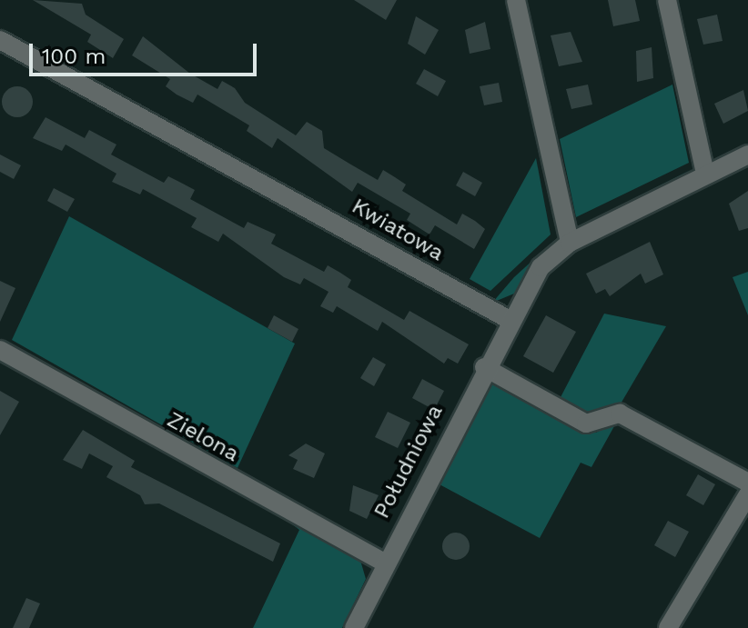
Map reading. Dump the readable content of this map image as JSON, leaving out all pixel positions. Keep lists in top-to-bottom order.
{
  "streets": {
    "street": ["Kwiatowa", "Zielona", "Południowa"]
  },
  "crossings": [
    ["Kwiatowa", "Południowa"],
    ["Zielona", "Południowa"]
  ],
  "scale_bar": "100 m"
}
